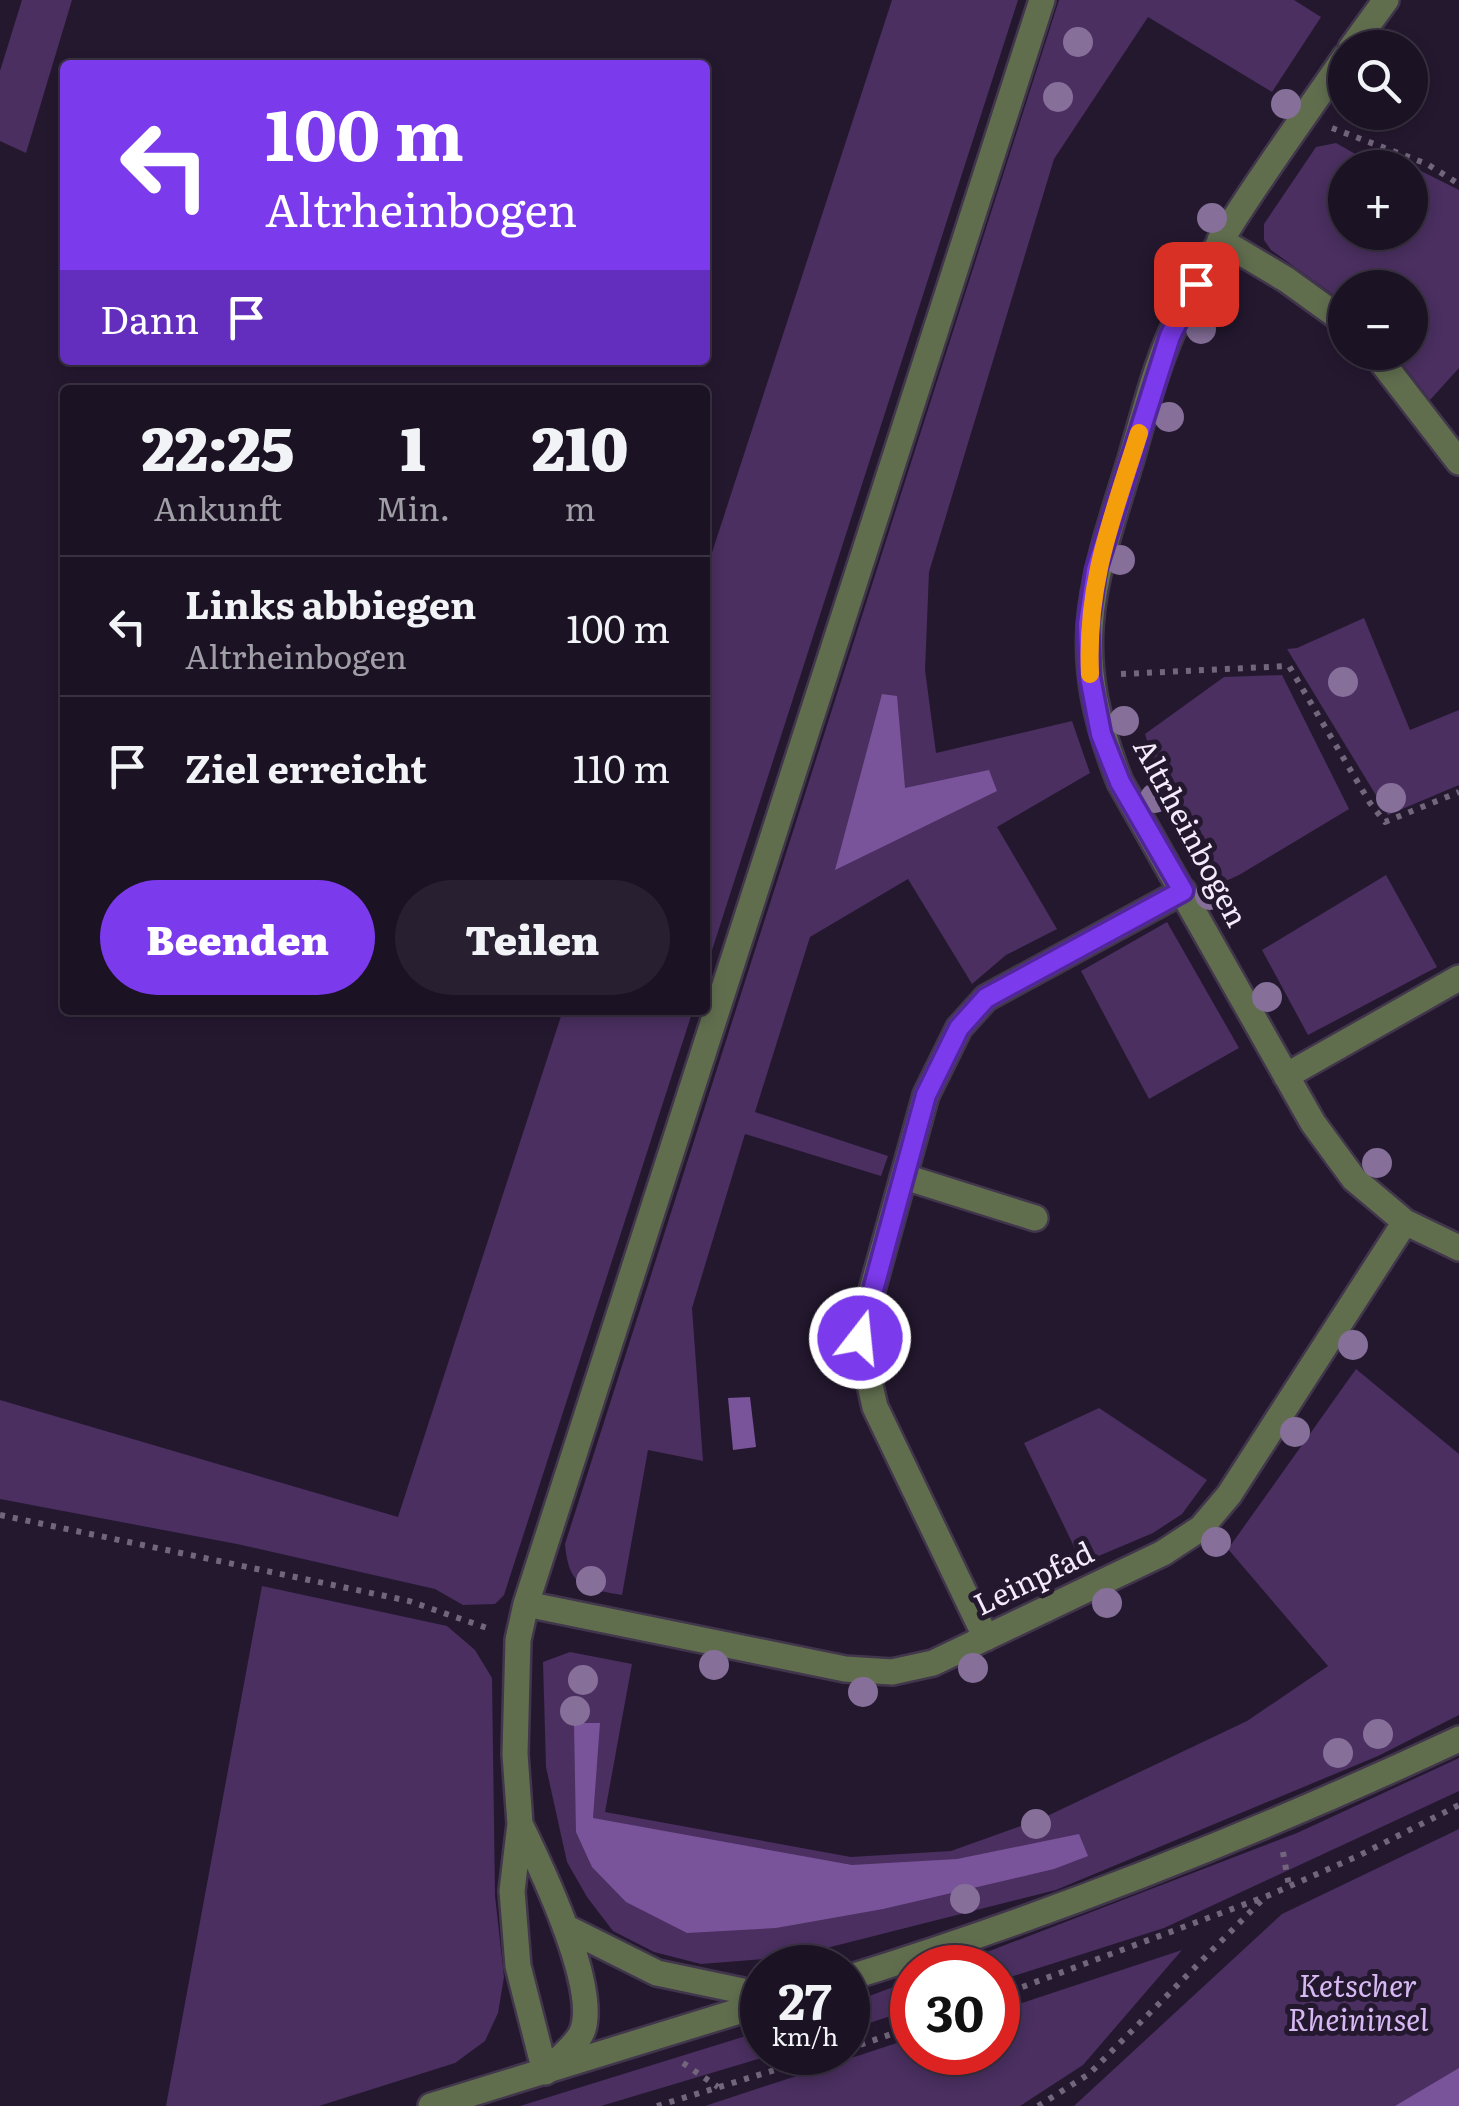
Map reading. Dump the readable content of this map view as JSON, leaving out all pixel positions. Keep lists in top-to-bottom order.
{
  "streets": {
    "street": ["Altrheinbogen", "Leinpfad"]
  },
  "crossings": [
    ["Altrheinbogen", "Leinpfad"]
  ],
  "parks": ["Ketscher Rheininsel"],
  "page": {
    "map_buttons": ["+", "−"],
    "turn": ["100 m", "Altrheinbogen"],
    "then": "Dann",
    "eta": [
      "22:25",
      "Ankunft",
      "1",
      "Min.",
      "210",
      "m"
    ],
    "list": [
      {
        "name": "Links abbiegen",
        "note": "Altrheinbogen",
        "value": "100 m"
      },
      {
        "name": "Ziel erreicht",
        "value": "110 m"
      }
    ],
    "buttons": ["Beenden", "Teilen"],
    "speed": "27 km/h",
    "limit": "30"
  }
}
